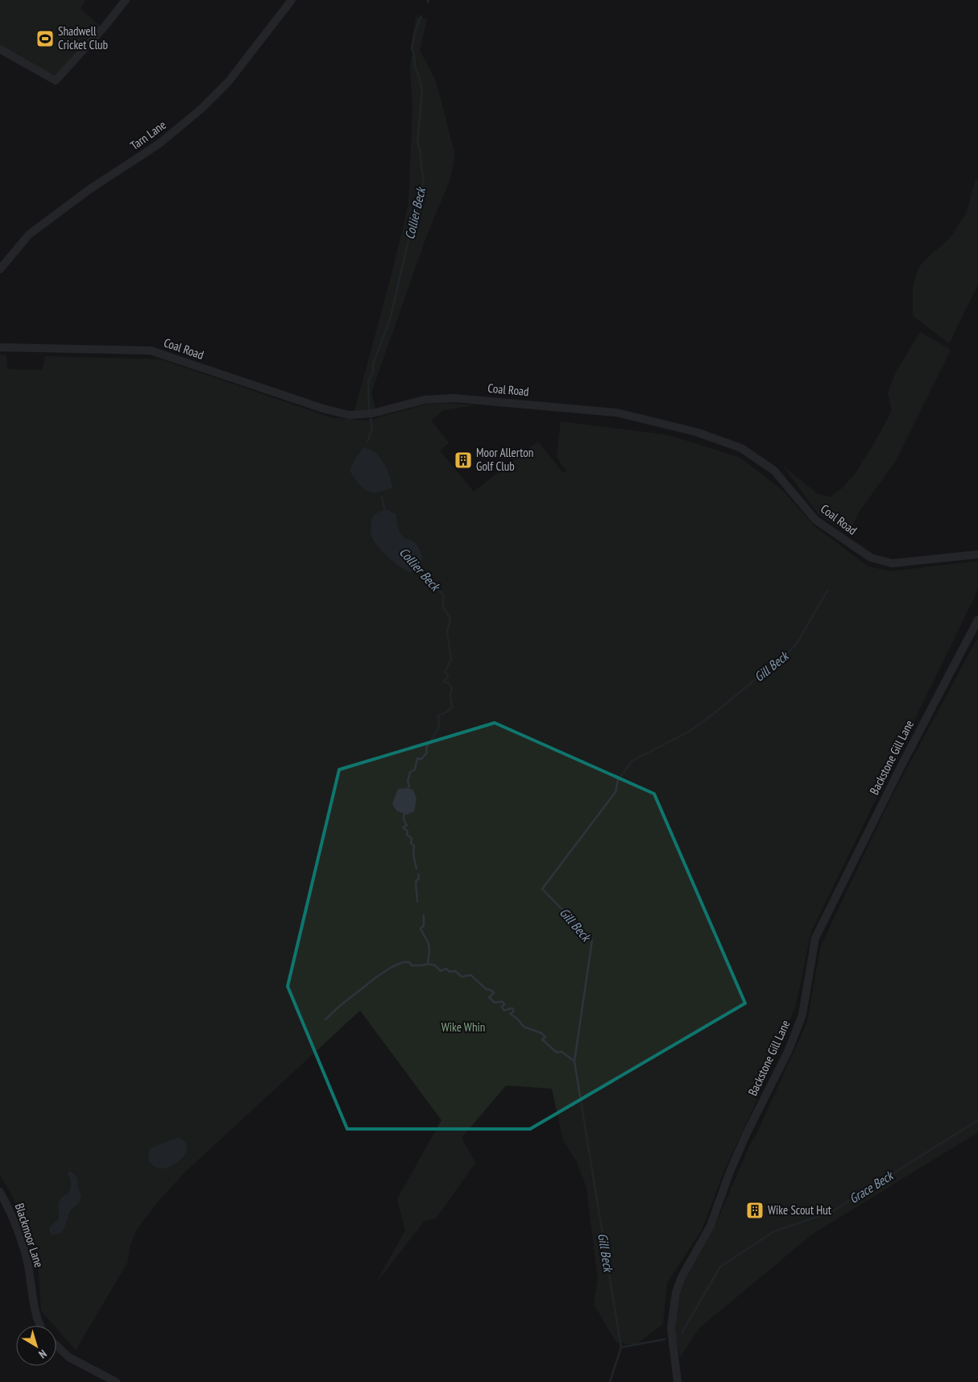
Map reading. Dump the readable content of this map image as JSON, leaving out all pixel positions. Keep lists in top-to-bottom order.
{
  "streets": {
    "street": [
      "Tarn Lane",
      "Coal Road",
      "Backstone Gill Lane",
      "Blackmoor Lane"
    ]
  },
  "water": ["Collier Beck", "Gill Beck", "Grace Beck"],
  "parks": ["Wike Whin"],
  "places": {
    "sports": ["Shadwell Cricket Club"],
    "building": ["Moor Allerton Golf Club", "Wike Scout Hut"]
  },
  "north": "bottom right"
}
